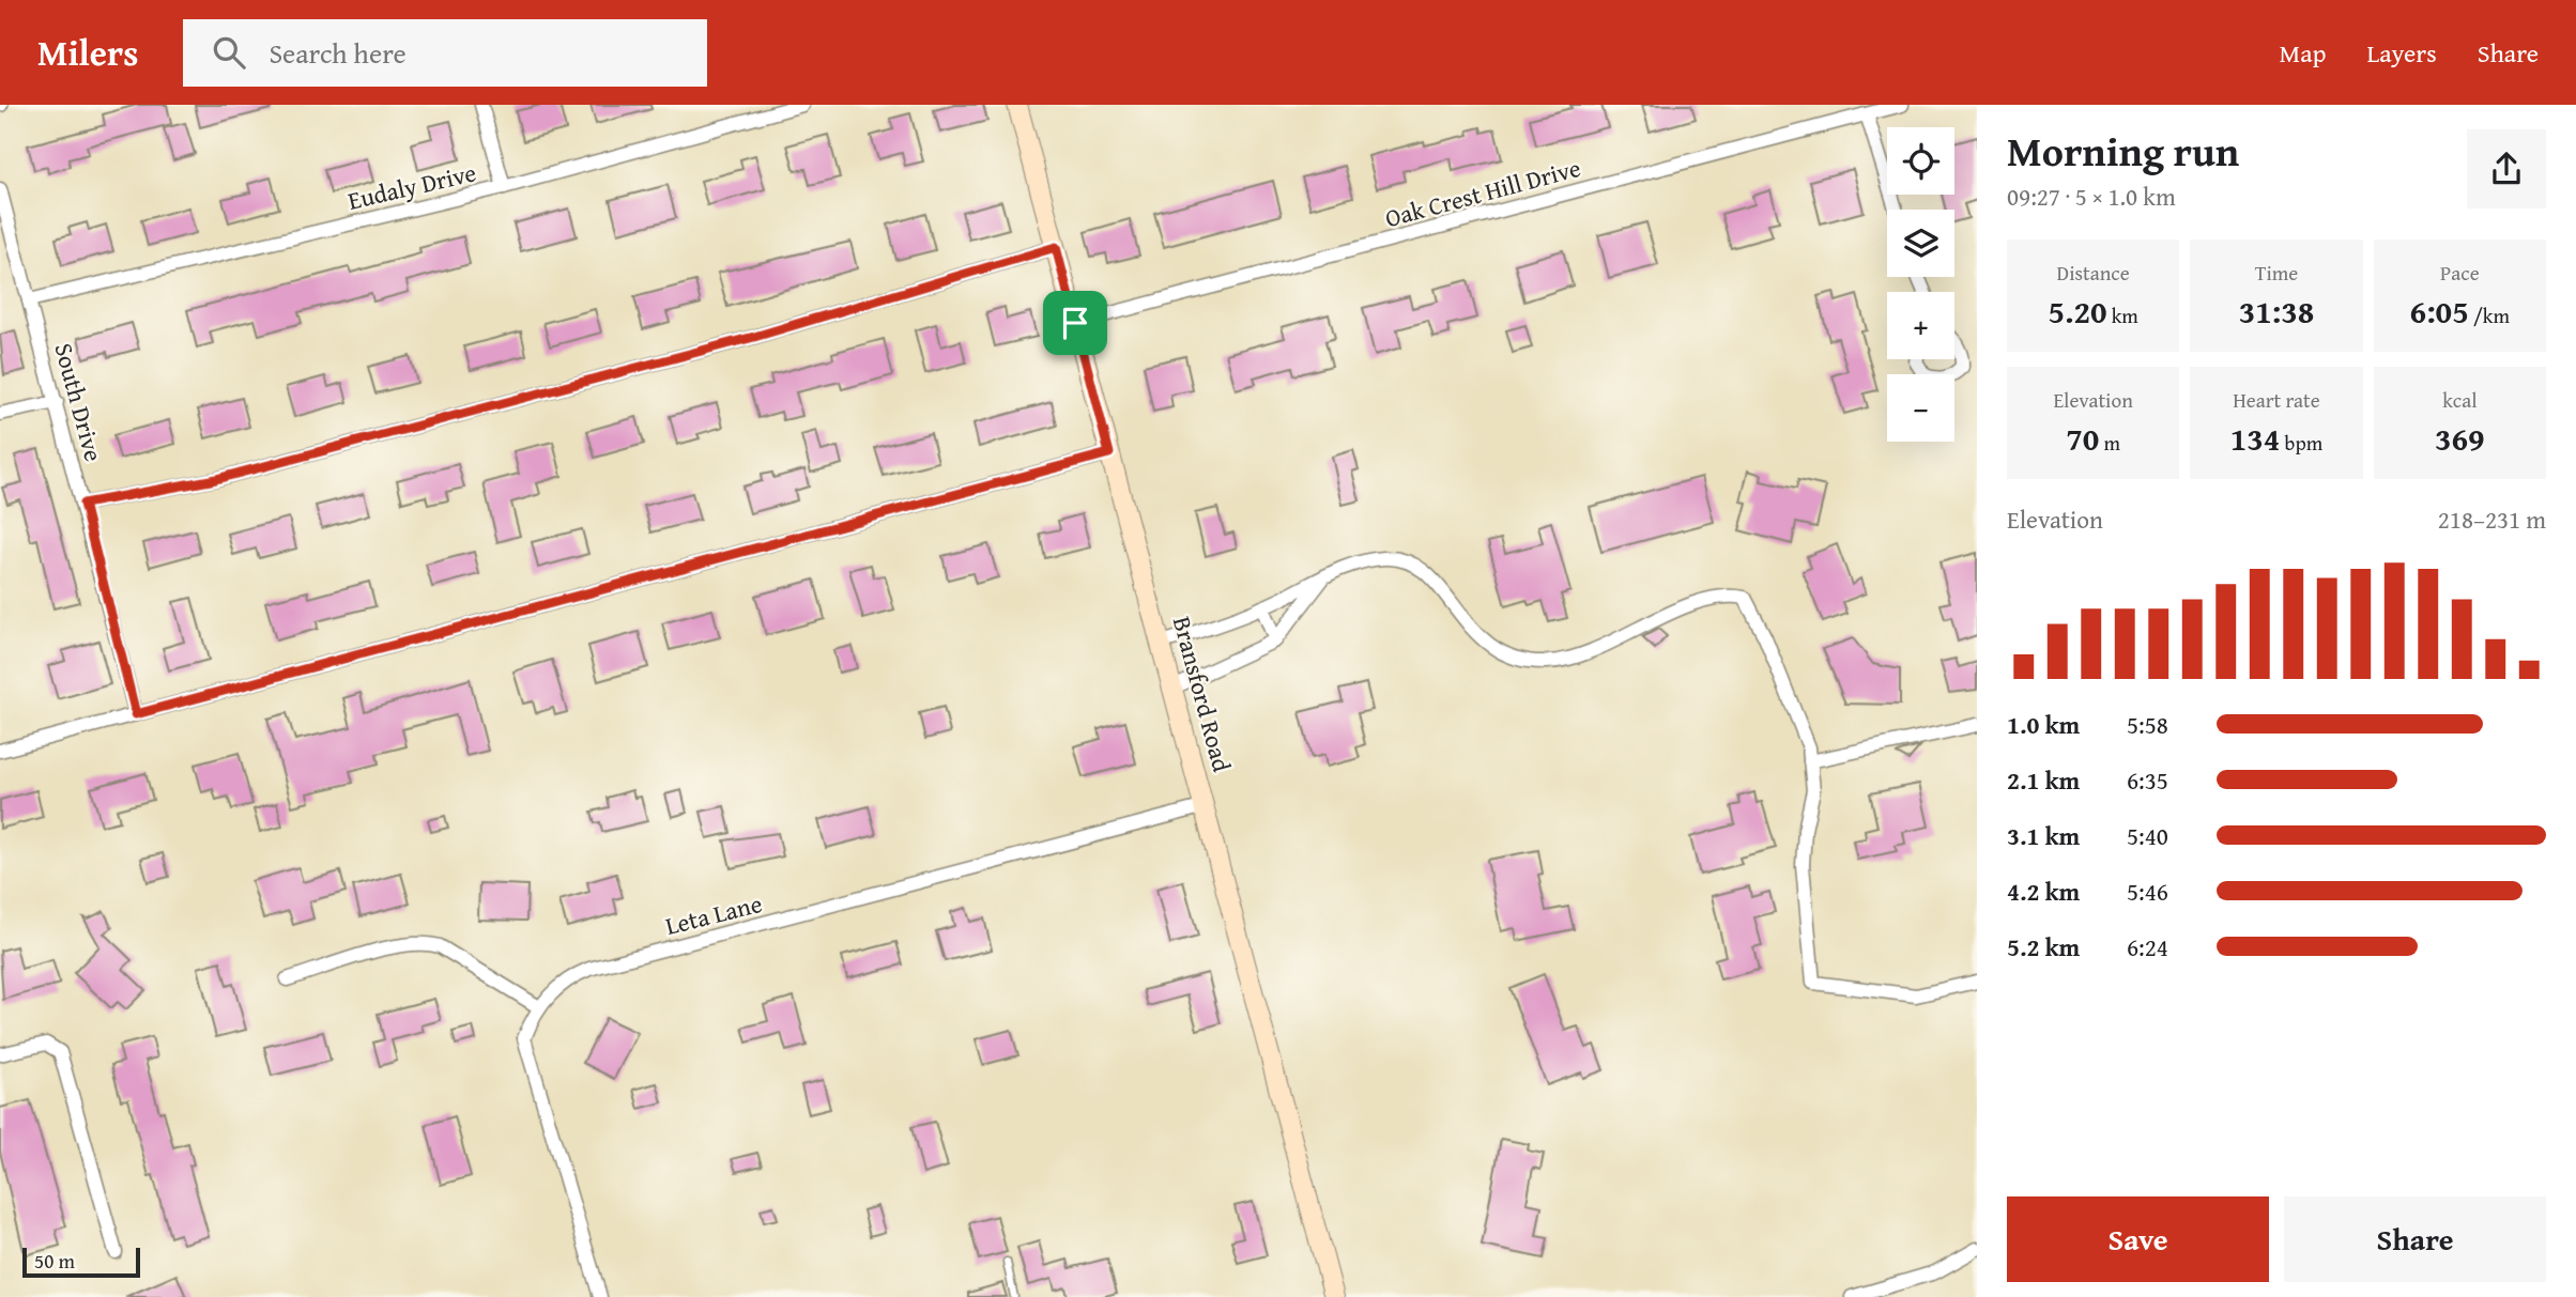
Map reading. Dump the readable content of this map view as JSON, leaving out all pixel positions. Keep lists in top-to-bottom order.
{
  "streets": {
    "street": [
      "Eudaly Drive",
      "Oak Crest Hill Drive",
      "South Drive",
      "Bransford Road",
      "Leta Lane"
    ]
  },
  "crossings": [
    ["Eudaly Drive", "South Drive"],
    ["Oak Crest Hill Drive", "Bransford Road"],
    ["Bransford Road", "Leta Lane"]
  ],
  "scale_bar": "50 m",
  "page": {
    "header": "Milers",
    "search": "Search here",
    "nav": ["Map", "Layers", "Share"],
    "heading": ["Morning run", "09:27 · 5 × 1.0 km"],
    "map_buttons": ["+", "−"],
    "stats": [
      ["Distance", "5.20 km"],
      ["Time", "31:38"],
      ["Pace", "6:05 /km"],
      ["Elevation", "70 m"],
      ["Heart rate", "134 bpm"],
      ["kcal", "369"]
    ],
    "chart": ["Elevation", "218–231 m"],
    "list": [
      {
        "name": "1.0 km",
        "note": "5:58"
      },
      {
        "name": "2.1 km",
        "note": "6:35"
      },
      {
        "name": "3.1 km",
        "note": "5:40"
      },
      {
        "name": "4.2 km",
        "note": "5:46"
      },
      {
        "name": "5.2 km",
        "note": "6:24"
      }
    ],
    "buttons": ["Save", "Share"],
    "scale": "50 m"
  }
}
